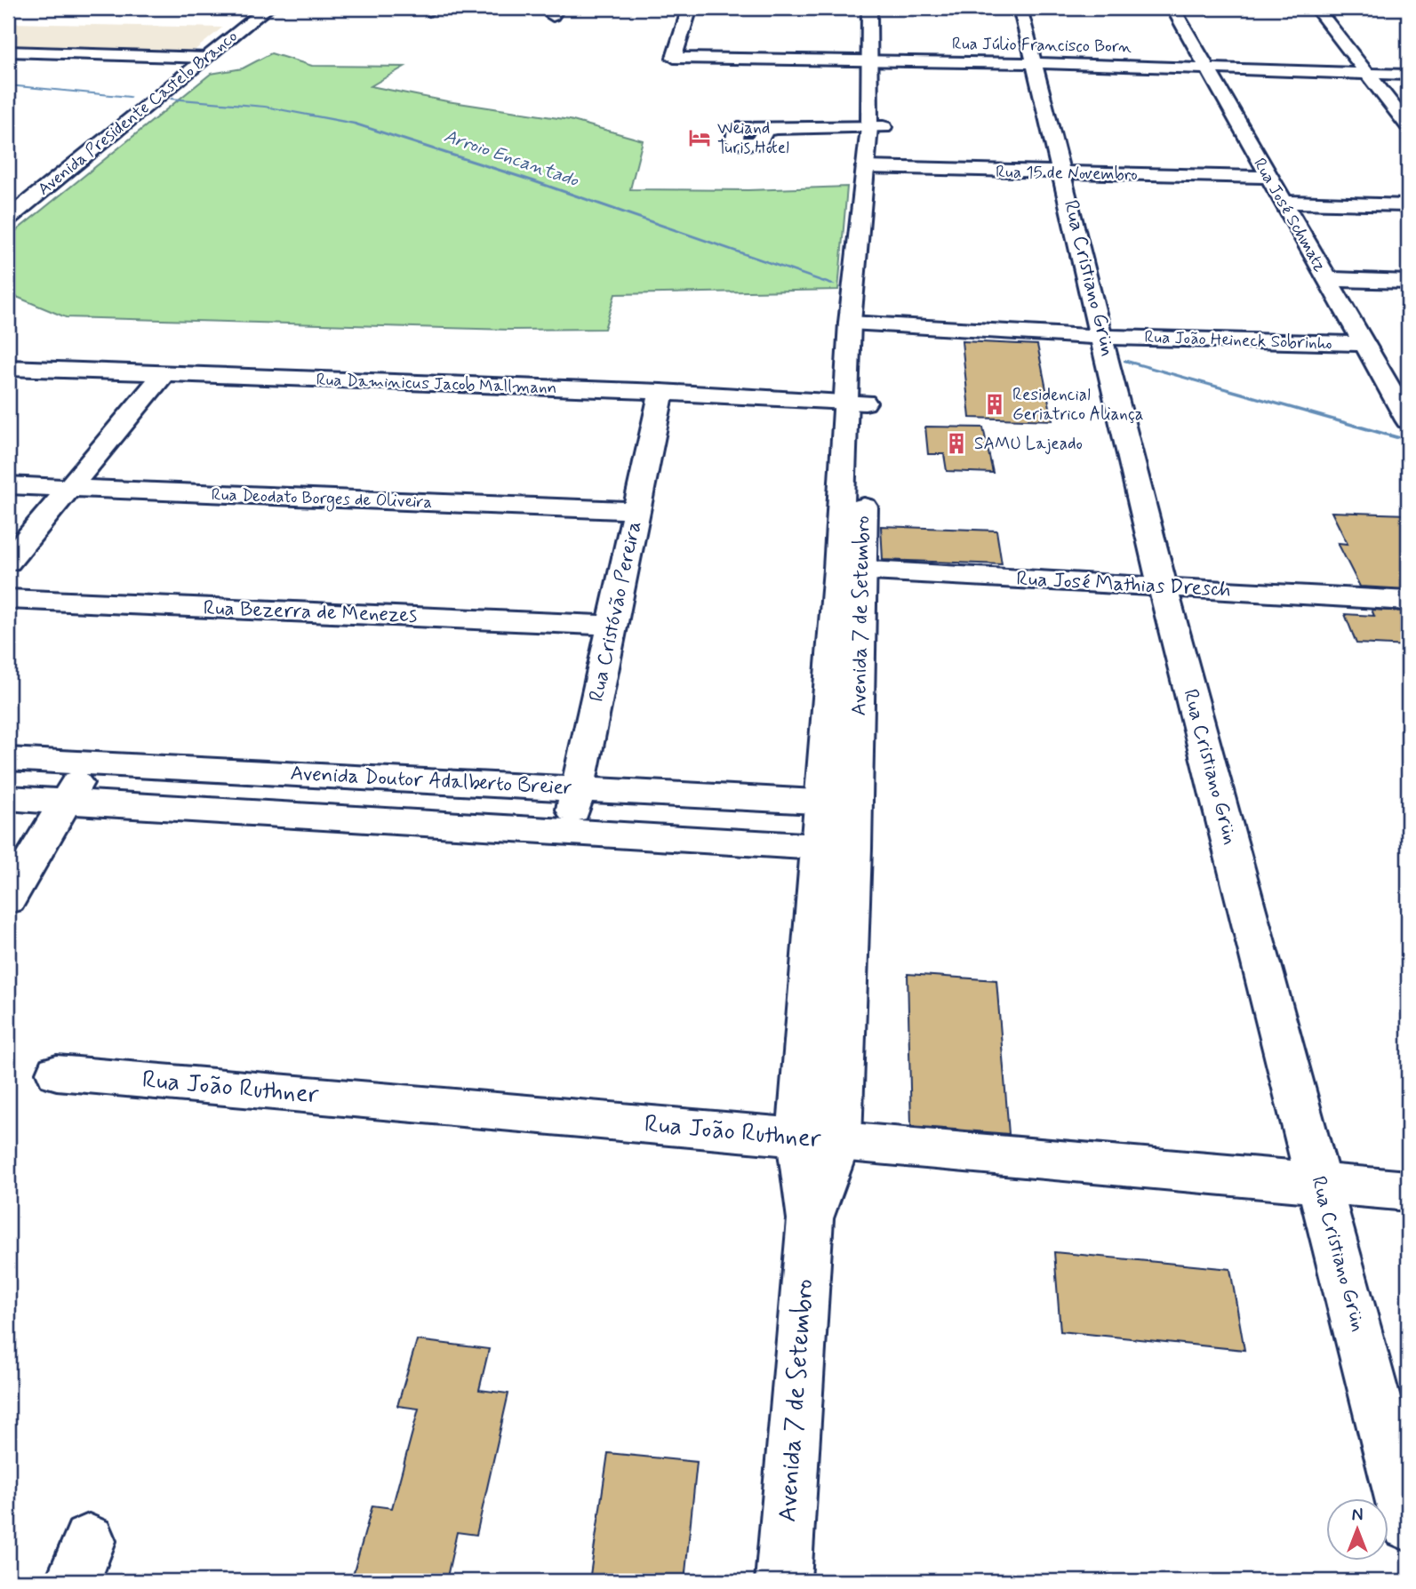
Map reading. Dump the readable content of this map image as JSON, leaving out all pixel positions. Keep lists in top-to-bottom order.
{
  "streets": {
    "street": [
      "Rua Júlio Francisco Born",
      "Avenida Presidente Castelo Branco",
      "Rua 15 de Novembro",
      "Rua José Schmatz",
      "Rua Cristiano Grün",
      "Rua João Heineck Sobrinho",
      "Rua Daminicus Jacob Mallmann",
      "Rua Deodato Borges de Oliveira",
      "Rua José Mathias Dresch",
      "Rua Cristóvão Pereira",
      "Rua Bezerra de Menezes",
      "Avenida 7 de Setembro",
      "Avenida Doutor Adalberto Breier",
      "Rua João Ruthner"
    ]
  },
  "crossings": [
    ["Rua Júlio Francisco Born", "Rua José Schmatz"],
    ["Rua Júlio Francisco Born", "Rua Cristiano Grün"],
    ["Rua Júlio Francisco Born", "Avenida 7 de Setembro"],
    ["Rua 15 de Novembro", "Rua José Schmatz"],
    ["Rua 15 de Novembro", "Rua Cristiano Grün"],
    ["Rua 15 de Novembro", "Avenida 7 de Setembro"],
    ["Rua José Schmatz", "Rua João Heineck Sobrinho"],
    ["Rua Cristiano Grün", "Rua João Heineck Sobrinho"],
    ["Rua Cristiano Grün", "Rua José Mathias Dresch"],
    ["Rua Cristiano Grün", "Rua João Ruthner"],
    ["Rua João Heineck Sobrinho", "Avenida 7 de Setembro"],
    ["Rua Daminicus Jacob Mallmann", "Rua Cristóvão Pereira"],
    ["Rua Daminicus Jacob Mallmann", "Avenida 7 de Setembro"],
    ["Rua Deodato Borges de Oliveira", "Rua Cristóvão Pereira"],
    ["Rua José Mathias Dresch", "Avenida 7 de Setembro"],
    ["Rua Cristóvão Pereira", "Rua Bezerra de Menezes"],
    ["Rua Cristóvão Pereira", "Avenida Doutor Adalberto Breier"],
    ["Avenida 7 de Setembro", "Avenida Doutor Adalberto Breier"],
    ["Avenida 7 de Setembro", "Rua João Ruthner"]
  ],
  "water": ["Arroio Encantado"],
  "places": {
    "hotel": ["Weiand Turis Hotel"],
    "building": ["Residencial Geriatrico Aliança", "SAMU Lajeado"]
  },
  "north": "top"
}
